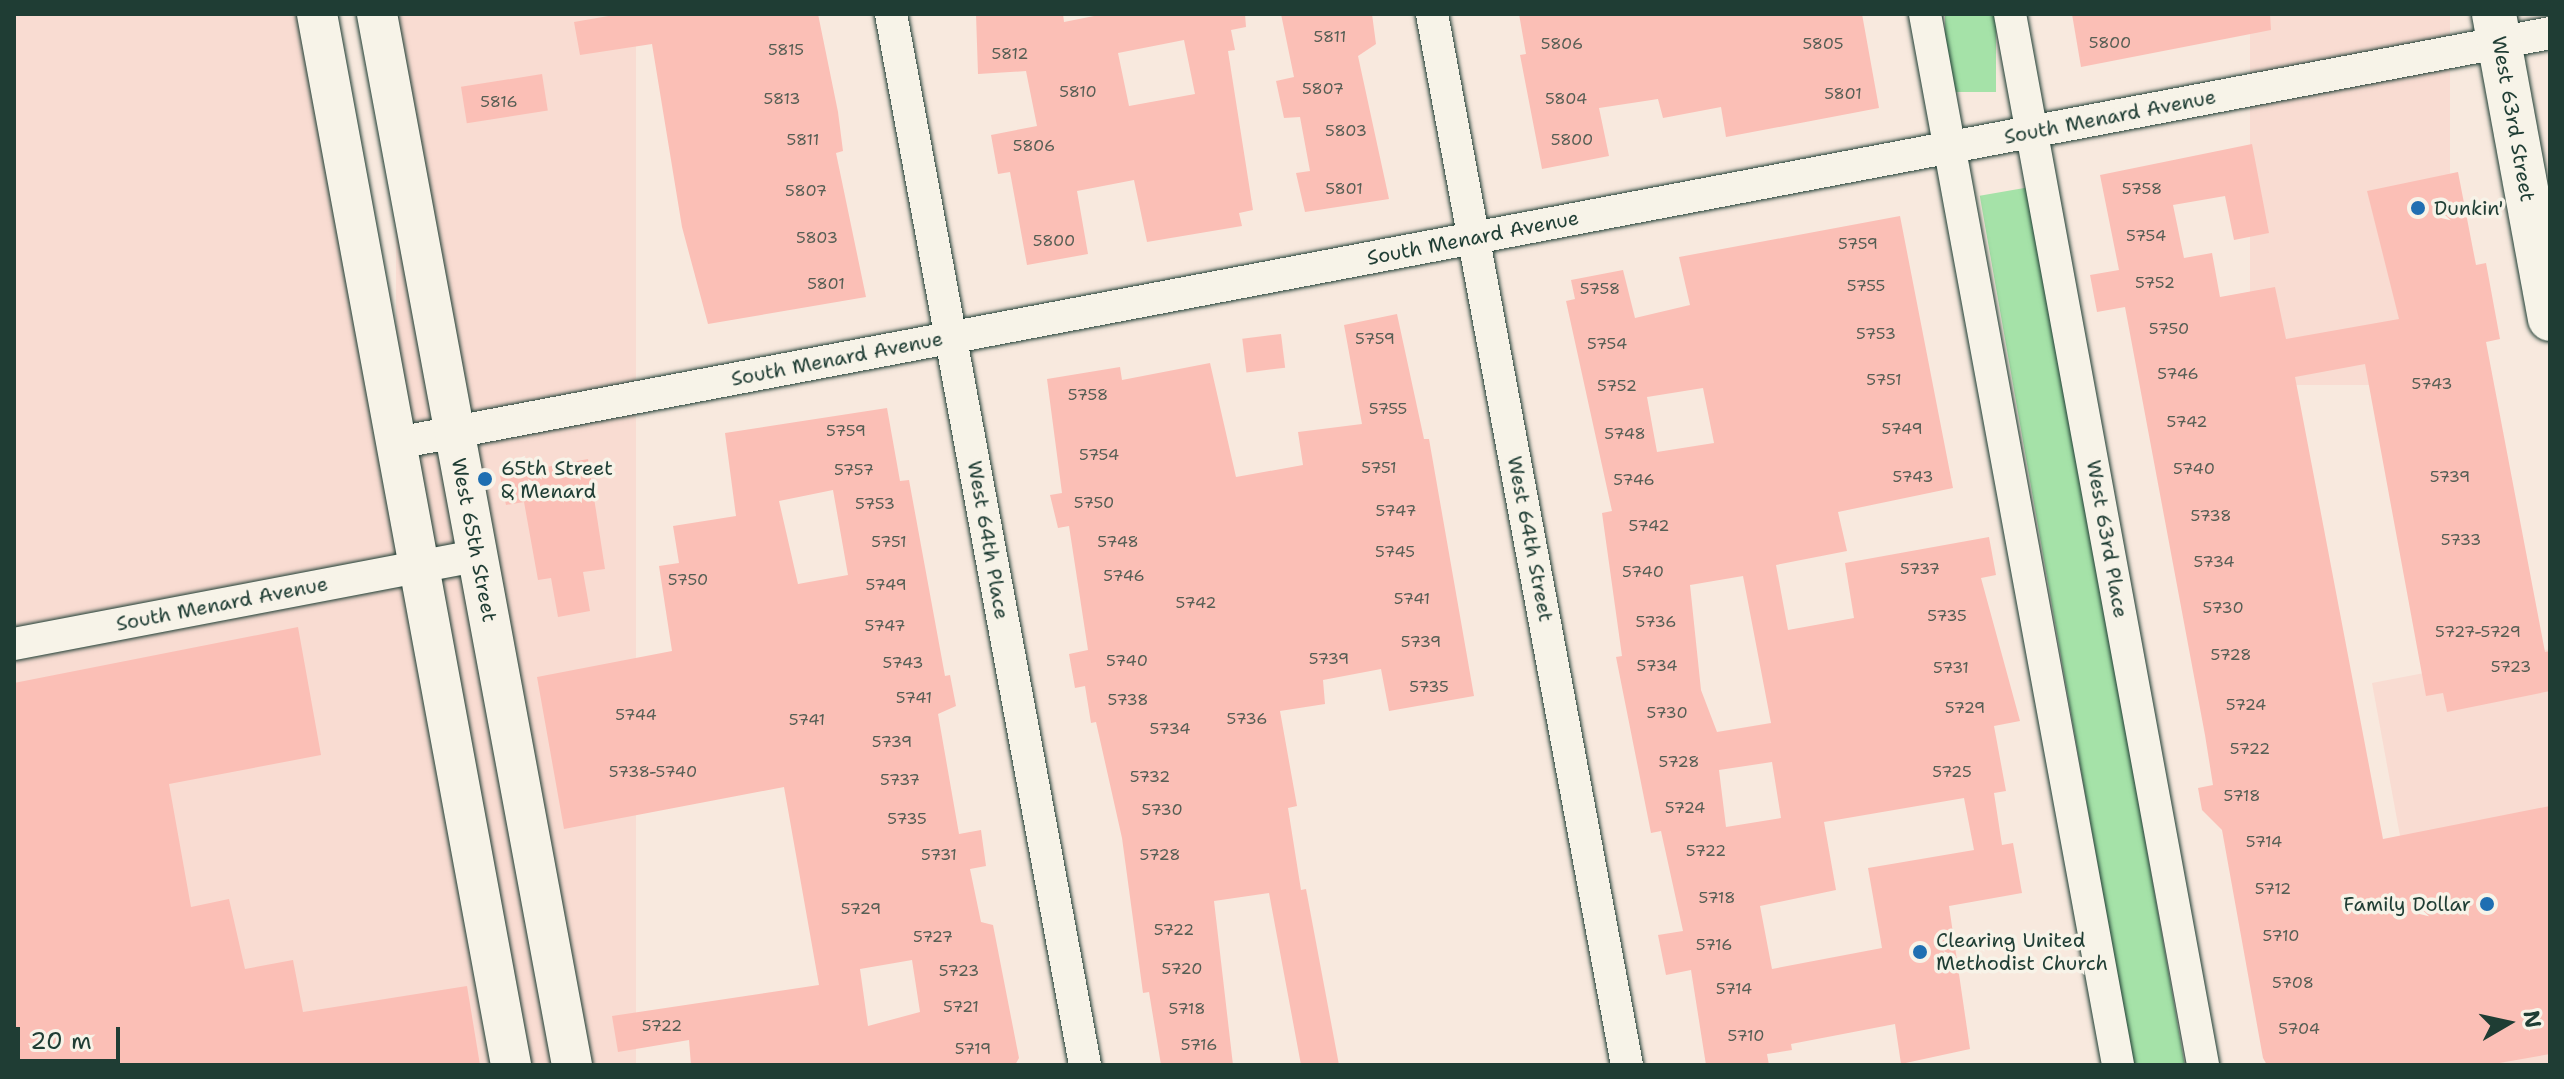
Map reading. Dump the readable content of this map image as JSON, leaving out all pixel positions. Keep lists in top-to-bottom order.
{
  "streets": {
    "main road": ["West 63rd Street"],
    "street": [
      "South Menard Avenue",
      "West 64th Street",
      "West 63rd Place",
      "West 65th Street",
      "West 64th Place"
    ]
  },
  "crossings": [
    ["South Menard Avenue", "West 63rd Street"],
    ["South Menard Avenue", "West 64th Street"],
    ["South Menard Avenue", "West 63rd Place"],
    ["South Menard Avenue", "West 65th Street"],
    ["South Menard Avenue", "West 64th Place"]
  ],
  "places": [
    "Dunkin'",
    "65th Street & Menard",
    "Family Dollar",
    "Clearing United Methodist Church"
  ],
  "house_numbers": [
    "5811",
    "5800",
    "5806",
    "5805",
    "5815",
    "5812",
    "5807",
    "5810",
    "5801",
    "5813",
    "5804",
    "5816",
    "5803",
    "5811",
    "5800",
    "5806",
    "5801",
    "5758",
    "5807",
    "5754",
    "5803",
    "5800",
    "5759",
    "5752",
    "5801",
    "5755",
    "5758",
    "5750",
    "5753",
    "5759",
    "5754",
    "5746",
    "5751",
    "5743",
    "5752",
    "5758",
    "5755",
    "5742",
    "5749",
    "5759",
    "5748",
    "5754",
    "5751",
    "5740",
    "5757",
    "5743",
    "5739",
    "5746",
    "5750",
    "5753",
    "5747",
    "5738",
    "5742",
    "5733",
    "5751",
    "5748",
    "5745",
    "5734",
    "5737",
    "5740",
    "5746",
    "5750",
    "5749",
    "5741",
    "5742",
    "5730",
    "5735",
    "5736",
    "5747",
    "5727-5729",
    "5739",
    "5728",
    "5739",
    "5740",
    "5743",
    "5734",
    "5723",
    "5731",
    "5735",
    "5741",
    "5738",
    "5724",
    "5729",
    "5730",
    "5744",
    "5736",
    "5741",
    "5734",
    "5739",
    "5722",
    "5728",
    "5738-5740",
    "5725",
    "5732",
    "5737",
    "5718",
    "5724",
    "5730",
    "5735",
    "5714",
    "5722",
    "5731",
    "5728",
    "5712",
    "5718",
    "5729",
    "5722",
    "5710",
    "5727",
    "5716",
    "5720",
    "5723",
    "5708",
    "5714",
    "5721",
    "5718",
    "5722",
    "5704",
    "5710",
    "5716",
    "5719"
  ],
  "scale_bar": "20 m",
  "north": "right"
}
